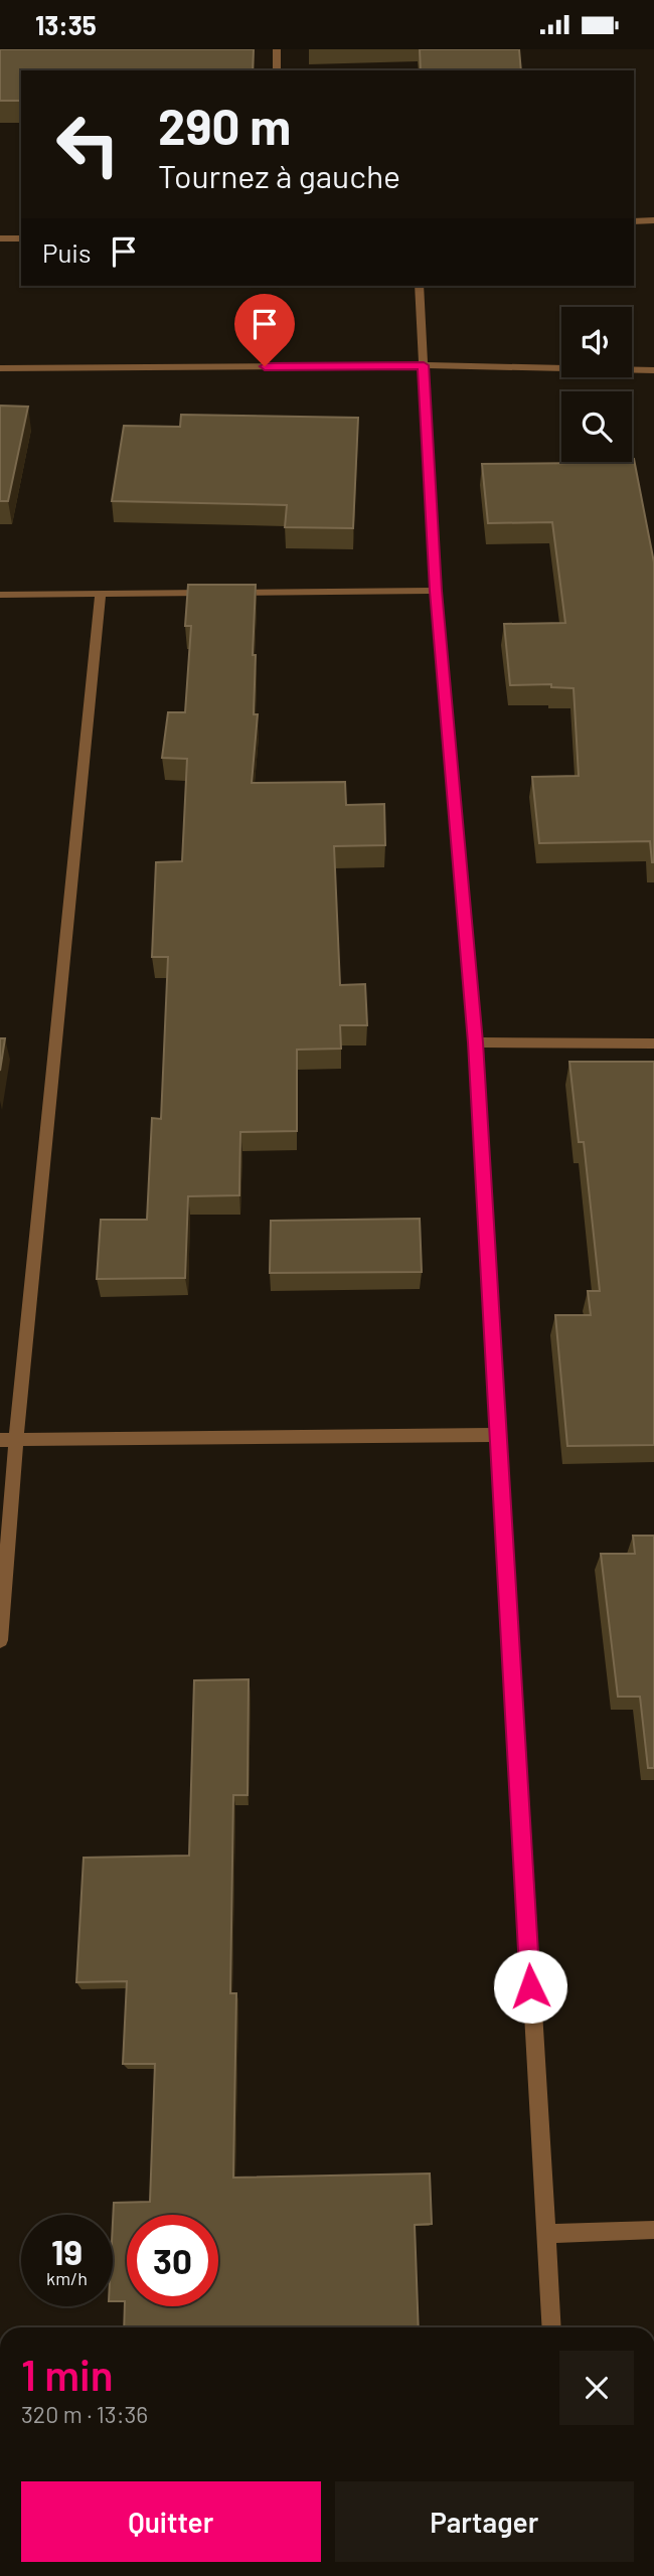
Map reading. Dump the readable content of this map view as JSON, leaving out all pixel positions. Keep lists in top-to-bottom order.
{
  "page": {
    "status": "13:35",
    "turn": ["290 m", "Tournez à gauche"],
    "then": "Puis",
    "speed": "19 km/h",
    "limit": "30",
    "heading": ["1 min", "320 m · 13:36"],
    "buttons": ["Quitter", "Partager"]
  }
}
